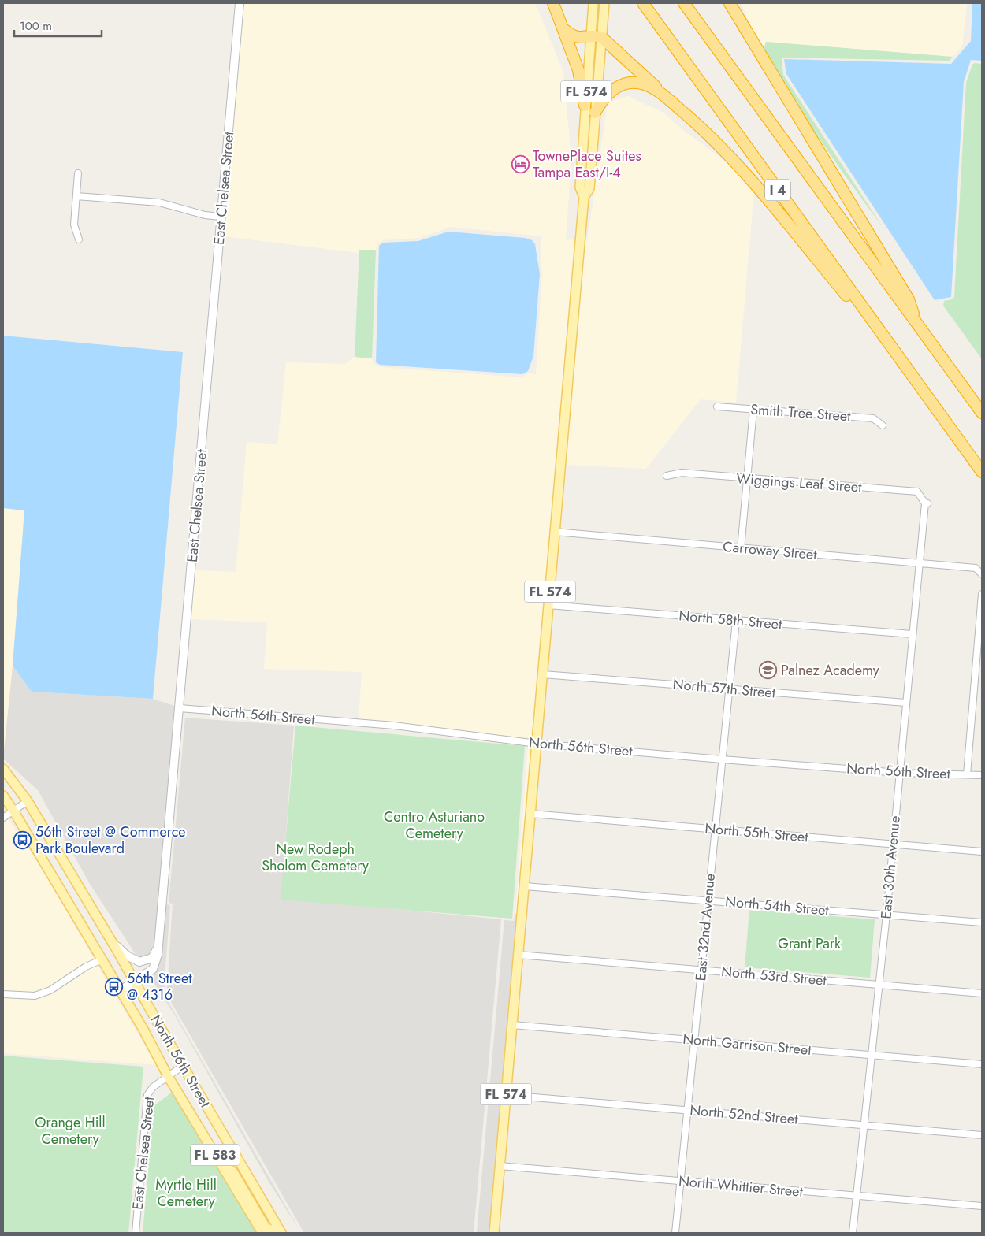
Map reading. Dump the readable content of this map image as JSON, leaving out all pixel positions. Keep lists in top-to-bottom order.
{
  "streets": {
    "highway": ["I 4"],
    "main road": ["FL 574", "North 56th Street", "FL 583"],
    "street": [
      "East Chelsea Street",
      "Smith Tree Street",
      "Wiggings Leaf Street",
      "Carroway Street",
      "North 58th Street",
      "North 57th Street",
      "North 55th Street",
      "East 30th Avenue",
      "North 54th Street",
      "East 32nd Avenue",
      "North 53rd Street",
      "North Garrison Street",
      "North 52nd Street",
      "North Whittier Street"
    ]
  },
  "crossings": [
    ["FL 574", "Carroway Street"],
    ["FL 574", "North 58th Street"],
    ["FL 574", "North 57th Street"],
    ["FL 574", "North 56th Street"],
    ["FL 574", "North 55th Street"],
    ["FL 574", "North 54th Street"],
    ["FL 574", "North 53rd Street"],
    ["FL 574", "North Garrison Street"],
    ["FL 574", "North 52nd Street"],
    ["FL 574", "North Whittier Street"],
    ["East Chelsea Street", "North 56th Street"],
    ["Wiggings Leaf Street", "East 30th Avenue"],
    ["Carroway Street", "East 30th Avenue"],
    ["North 58th Street", "East 30th Avenue"],
    ["North 58th Street", "East 32nd Avenue"],
    ["North 57th Street", "East 30th Avenue"],
    ["North 57th Street", "East 32nd Avenue"],
    ["North 56th Street", "East 30th Avenue"],
    ["North 56th Street", "East 32nd Avenue"],
    ["North 55th Street", "East 30th Avenue"],
    ["North 55th Street", "East 32nd Avenue"],
    ["East 30th Avenue", "North 54th Street"],
    ["East 30th Avenue", "North 53rd Street"],
    ["East 30th Avenue", "North Garrison Street"],
    ["East 30th Avenue", "North 52nd Street"],
    ["East 30th Avenue", "North Whittier Street"],
    ["North 54th Street", "East 32nd Avenue"],
    ["East 32nd Avenue", "North 53rd Street"],
    ["East 32nd Avenue", "North Garrison Street"],
    ["East 32nd Avenue", "North 52nd Street"],
    ["East 32nd Avenue", "North Whittier Street"]
  ],
  "parks": [
    "Centro Asturiano Cemetery",
    "New Rodeph Sholom Cemetery",
    "Grant Park",
    "Orange Hill Cemetery",
    "Myrtle Hill Cemetery"
  ],
  "places": {
    "hotel": ["TownePlace Suites Tampa East/I-4"],
    "school or university": ["Palnez Academy"],
    "bus stop": ["56th Street @ Commerce Park Boulevard", "56th Street @ 4316"]
  },
  "scale_bar": "100 m"
}
